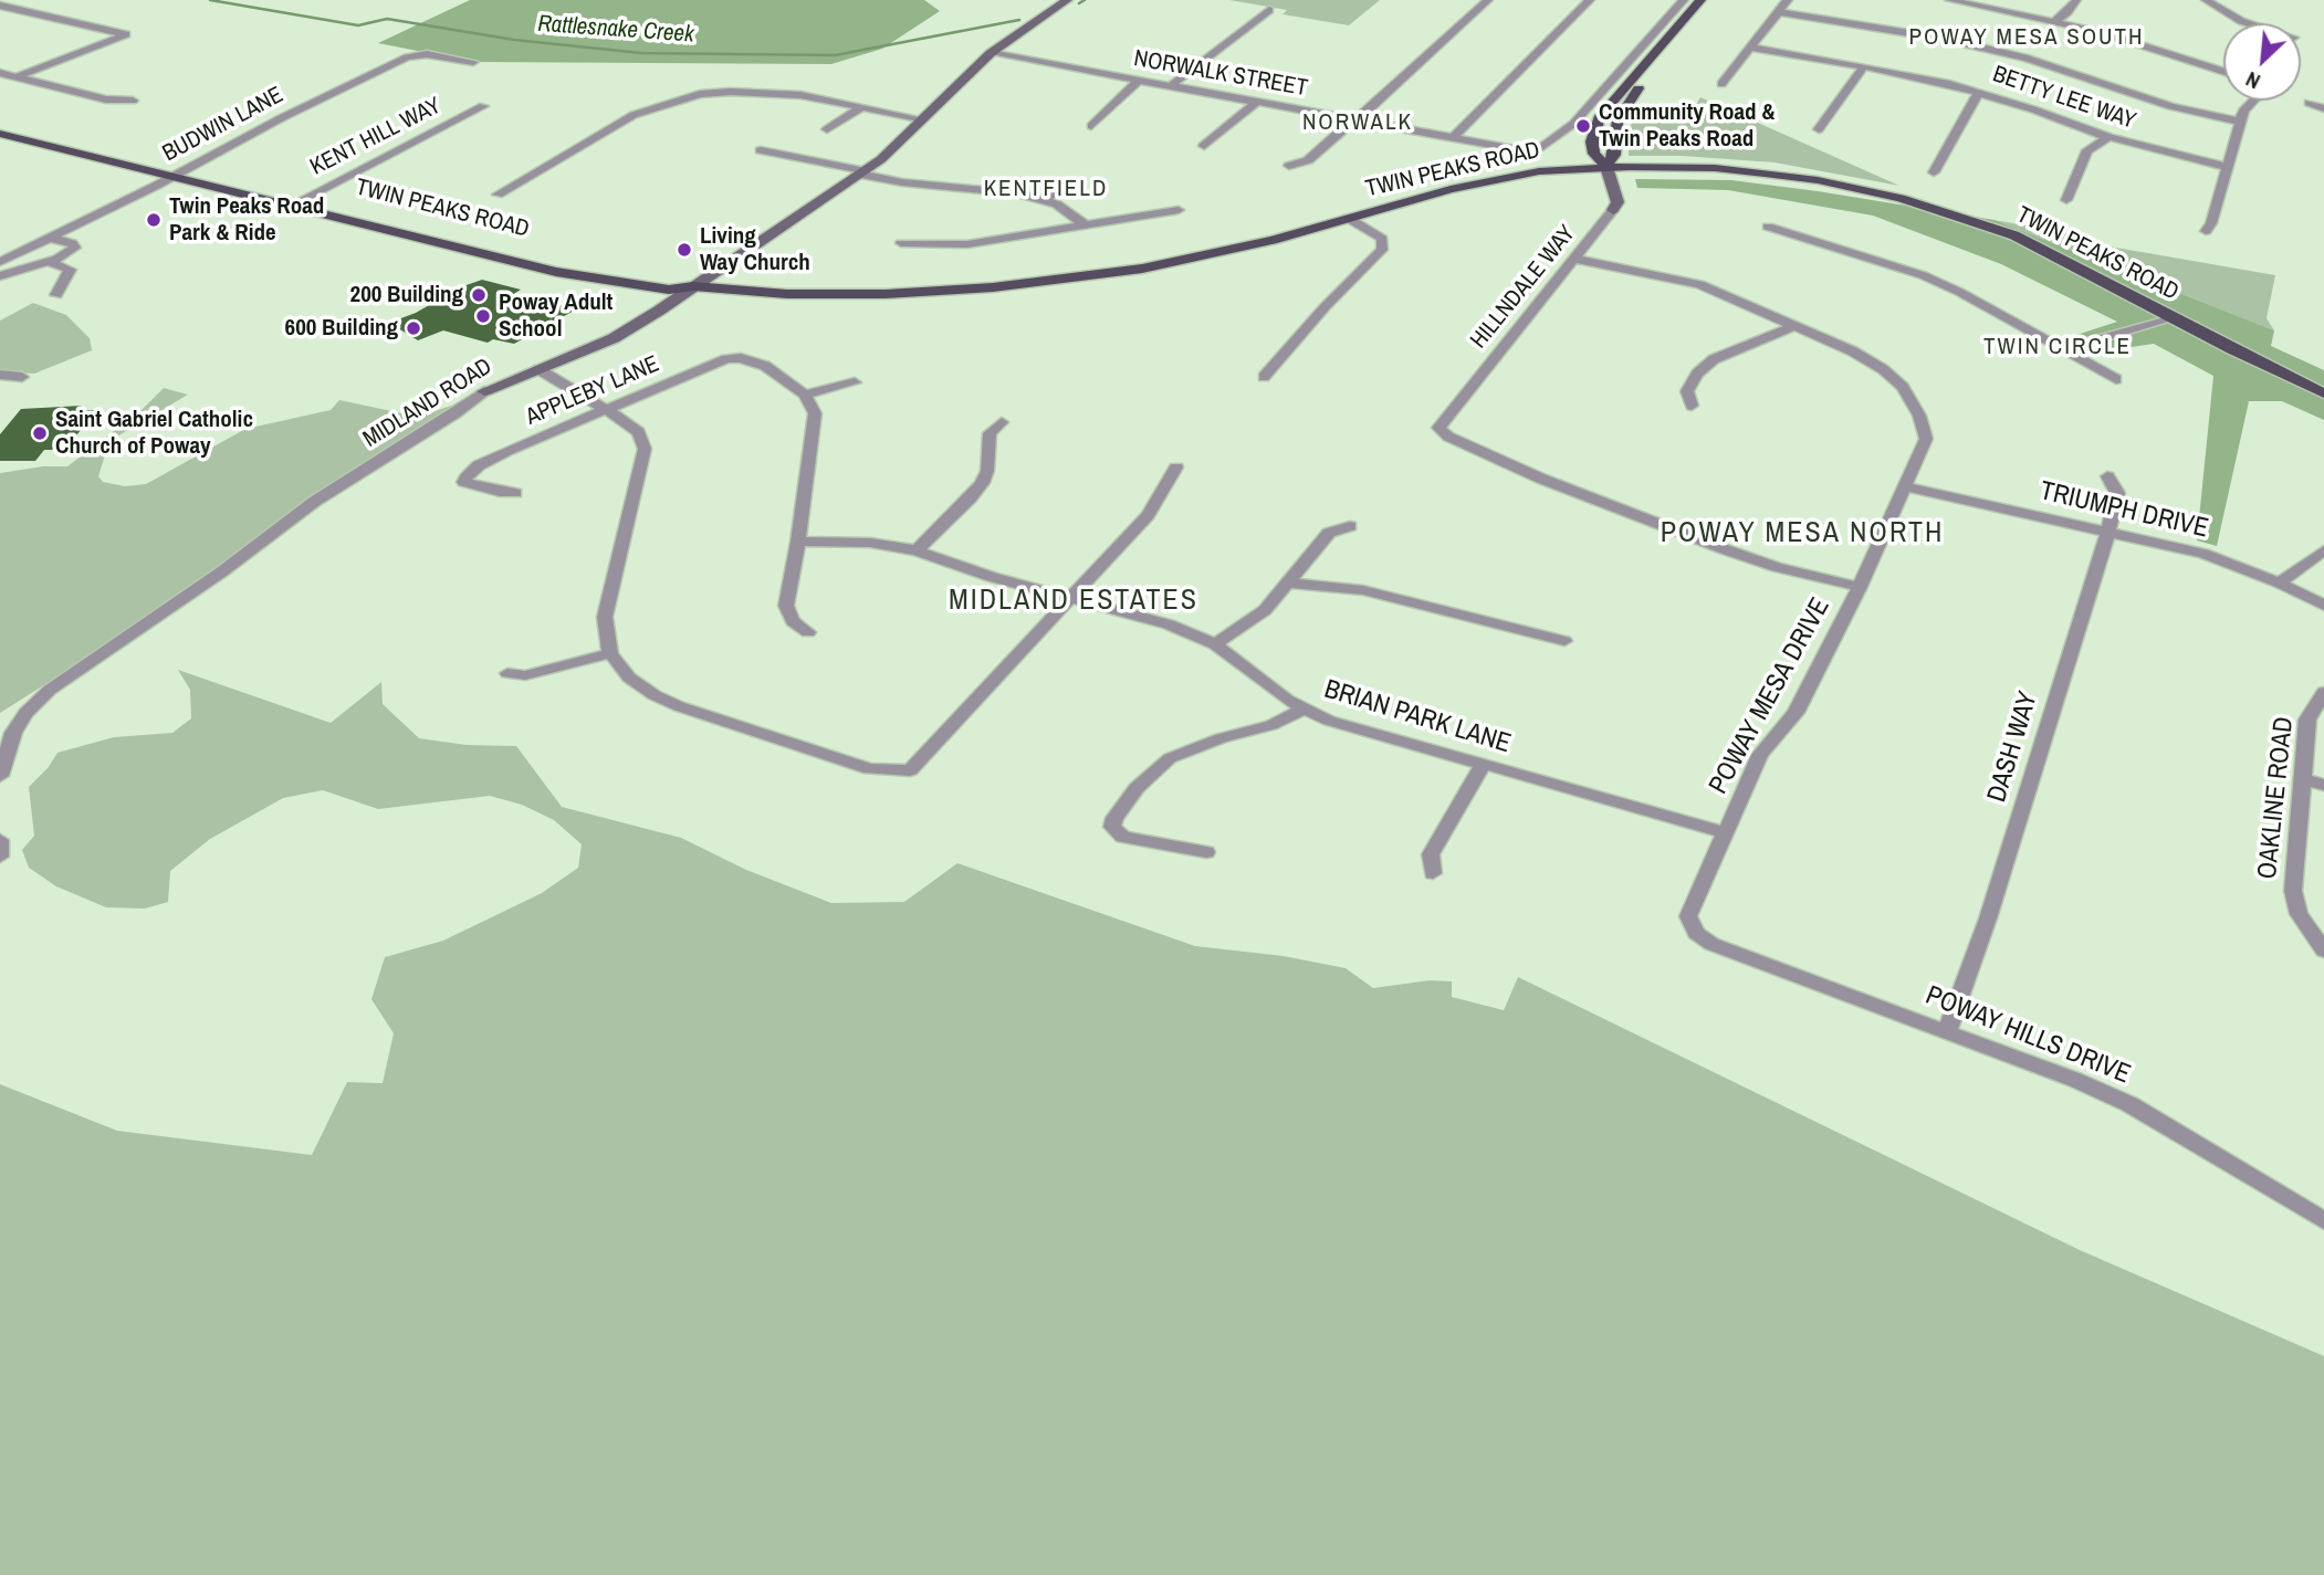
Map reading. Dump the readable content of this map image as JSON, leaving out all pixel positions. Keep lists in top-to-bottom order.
{
  "streets": {
    "main road": ["TWIN PEAKS ROAD", "HILLNDALE WAY", "MIDLAND ROAD"],
    "street": [
      "NORWALK STREET",
      "BETTY LEE WAY",
      "BUDWIN LANE",
      "KENT HILL WAY",
      "APPLEBY LANE",
      "TRIUMPH DRIVE",
      "POWAY MESA DRIVE",
      "BRIAN PARK LANE",
      "DASH WAY",
      "OAKLINE ROAD",
      "POWAY HILLS DRIVE"
    ]
  },
  "crossings": [
    ["NORWALK STREET", "MIDLAND ROAD"],
    ["BUDWIN LANE", "TWIN PEAKS ROAD"],
    ["KENT HILL WAY", "TWIN PEAKS ROAD"],
    ["TWIN PEAKS ROAD", "HILLNDALE WAY"],
    ["TWIN PEAKS ROAD", "MIDLAND ROAD"],
    ["HILLNDALE WAY", "POWAY MESA DRIVE"],
    ["TRIUMPH DRIVE", "POWAY MESA DRIVE"],
    ["TRIUMPH DRIVE", "DASH WAY"],
    ["POWAY MESA DRIVE", "BRIAN PARK LANE"],
    ["POWAY MESA DRIVE", "POWAY HILLS DRIVE"],
    ["DASH WAY", "POWAY HILLS DRIVE"]
  ],
  "districts": [
    "POWAY MESA SOUTH",
    "NORWALK",
    "KENTFIELD",
    "TWIN CIRCLE",
    "POWAY MESA NORTH",
    "MIDLAND ESTATES"
  ],
  "water": ["Rattlesnake Creek"],
  "places": [
    "Community Road & Twin Peaks Road",
    "Twin Peaks Road Park & Ride",
    "Living Way Church",
    "200 Building",
    "Poway Adult School",
    "600 Building",
    "Saint Gabriel Catholic Church of Poway"
  ],
  "north": "bottom left"
}
